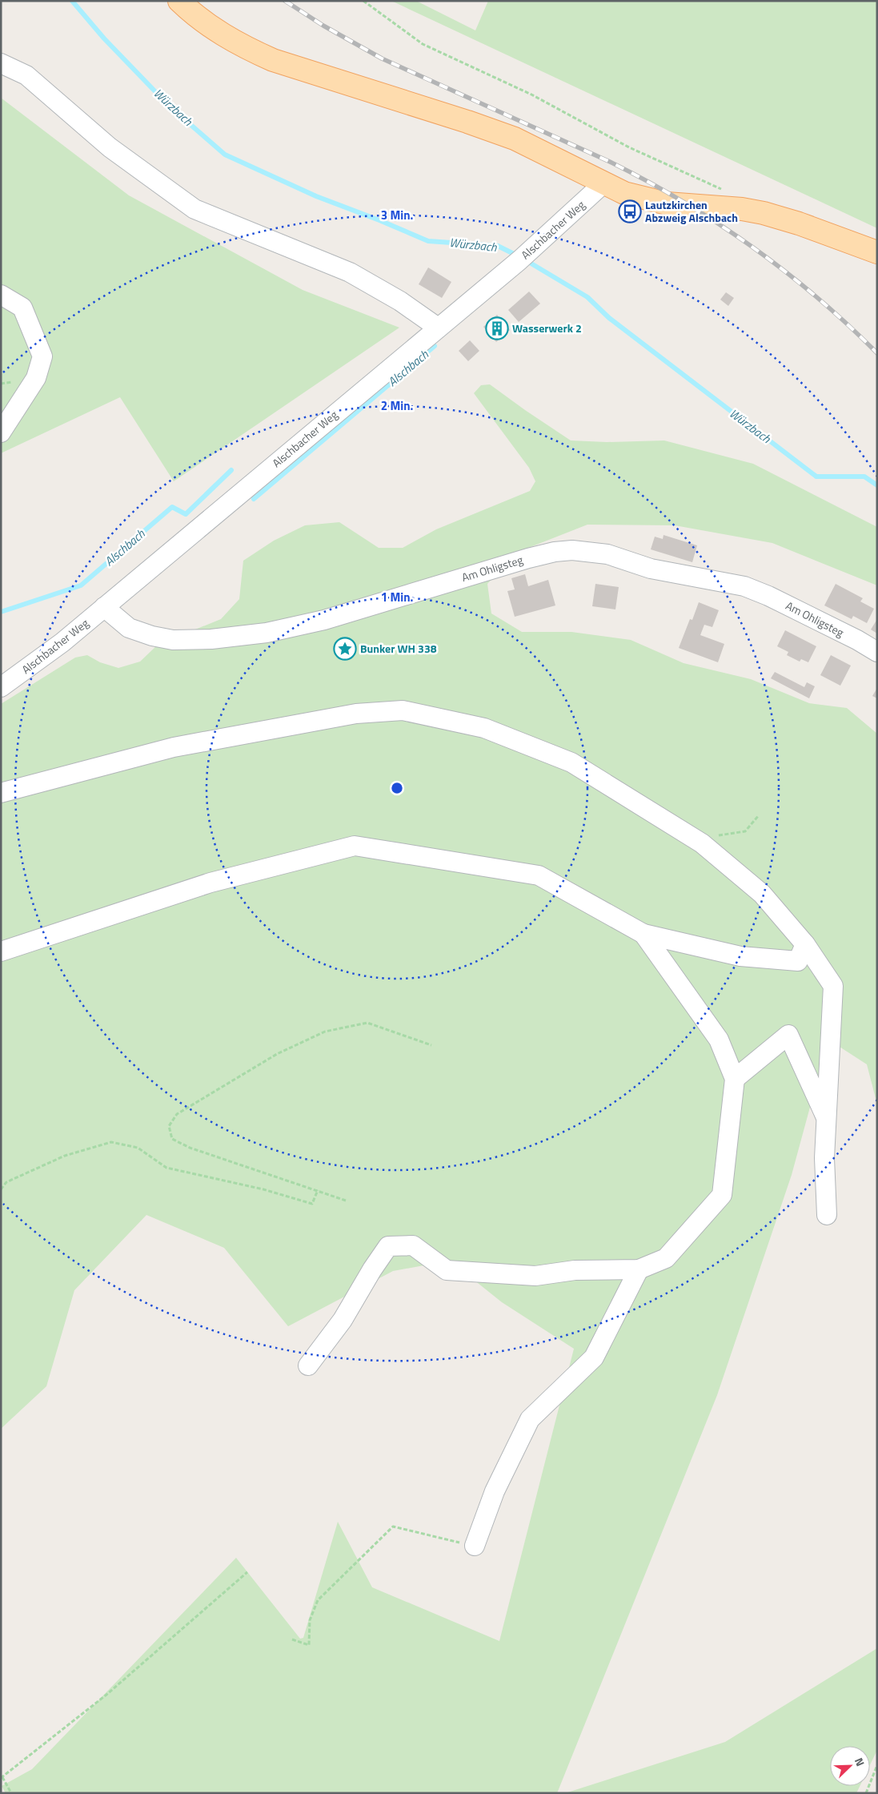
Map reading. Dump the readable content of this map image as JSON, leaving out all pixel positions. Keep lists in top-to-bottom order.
{
  "streets": {
    "street": ["Alschbacher Weg", "Am Ohligsteg"]
  },
  "crossings": [
    ["Alschbacher Weg", "Am Ohligsteg"]
  ],
  "water": ["Würzbach", "Alschbach"],
  "places": {
    "bus stop": ["Lautzkirchen Abzweig Alschbach"],
    "building": ["Wasserwerk 2"],
    "place": ["Bunker WH 338"]
  },
  "north": "top right",
  "rings": ["3 Min.", "2 Min.", "1 Min."]
}
